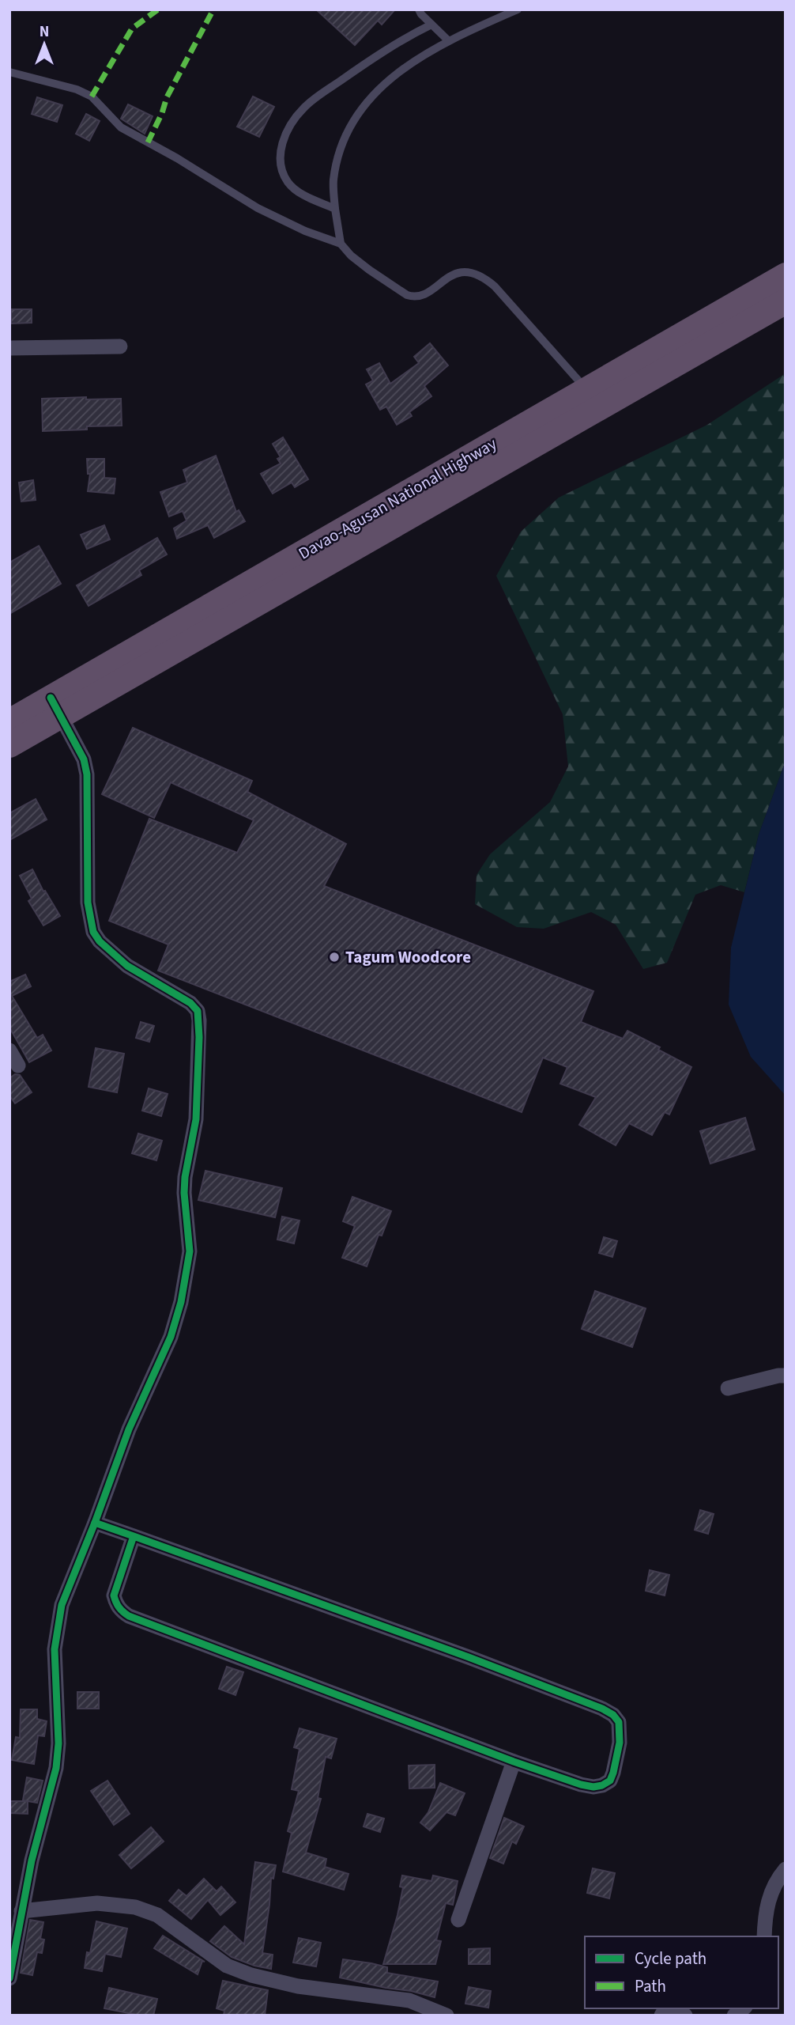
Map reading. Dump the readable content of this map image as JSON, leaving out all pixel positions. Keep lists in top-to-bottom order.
{
  "streets": {
    "highway": ["Davao-Agusan National Highway"]
  },
  "places": ["Tagum Woodcore"],
  "legend": ["Cycle path", "Path"],
  "north": "top"
}
